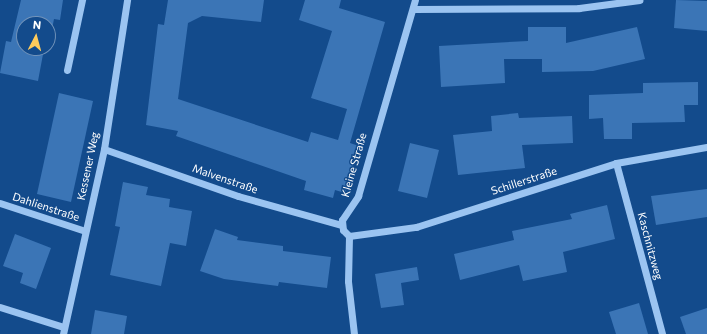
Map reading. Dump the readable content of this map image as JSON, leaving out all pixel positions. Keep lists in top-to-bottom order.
{
  "streets": {
    "street": [
      "Kleine Straße",
      "Kessener Weg",
      "Malvenstraße",
      "Schillerstraße",
      "Dahlienstraße",
      "Kaschnitzweg"
    ]
  },
  "crossings": [
    ["Kleine Straße", "Malvenstraße"],
    ["Kessener Weg", "Malvenstraße"],
    ["Kessener Weg", "Dahlienstraße"],
    ["Schillerstraße", "Kaschnitzweg"]
  ],
  "north": "top"
}
